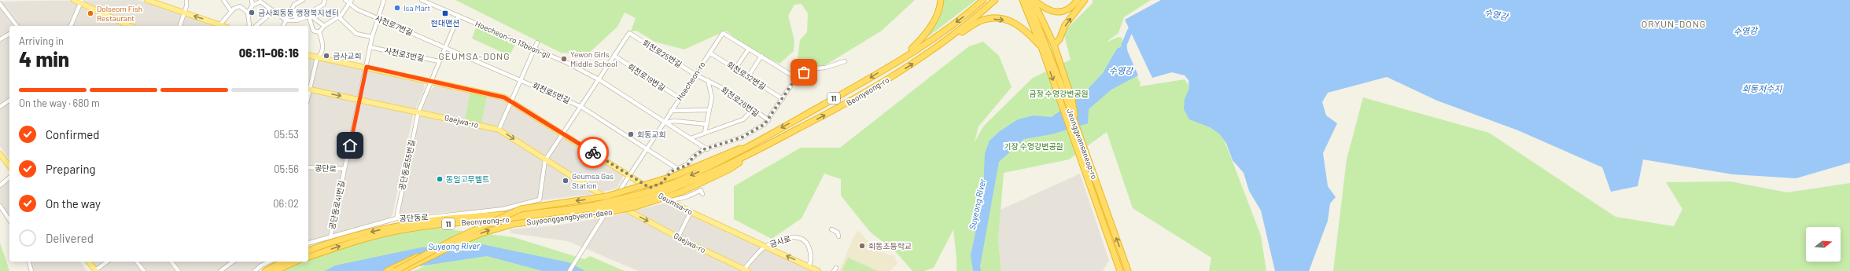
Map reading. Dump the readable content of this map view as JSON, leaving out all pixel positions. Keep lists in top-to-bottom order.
{
  "streets": {
    "highway": [
      "Beonyeong-ro",
      "11",
      "Jeonggwansaneop-ro",
      "Suyeonggangbyeon-daeo"
    ],
    "main road": ["Gaejwa-ro", "Geumsa-ro"],
    "street": [
      "사천로7번길",
      "Hoecheon-ro 13beon-gil",
      "회천로25번길",
      "사천로3번길",
      "회천로32번길",
      "회천로19번길",
      "Hoecheon-ro",
      "회천로5번길",
      "회천로26번길",
      "공단동로55번길",
      "공단로",
      "공단동로41번길",
      "공단동로",
      "금사로"
    ]
  },
  "crossings": [
    ["사천로7번길", "회천로5번길"],
    ["사천로7번길", "공단동로55번길"],
    ["사천로7번길", "공단동로41번길"],
    ["Hoecheon-ro 13beon-gil", "Hoecheon-ro"],
    ["Hoecheon-ro 13beon-gil", "공단동로55번길"],
    ["회천로25번길", "회천로19번길"],
    ["회천로25번길", "Hoecheon-ro"],
    ["회천로25번길", "회천로26번길"],
    ["사천로3번길", "공단동로55번길"],
    ["사천로3번길", "공단동로41번길"],
    ["회천로32번길", "Hoecheon-ro"],
    ["회천로19번길", "Hoecheon-ro"],
    ["Hoecheon-ro", "회천로5번길"],
    ["Hoecheon-ro", "회천로26번길"],
    ["Hoecheon-ro", "Gaejwa-ro"],
    ["Hoecheon-ro", "Geumsa-ro"],
    ["Beonyeong-ro", "11"],
    ["Beonyeong-ro", "Suyeonggangbyeon-daeo"],
    ["회천로5번길", "공단동로55번길"],
    ["Gaejwa-ro", "공단동로55번길"],
    ["Gaejwa-ro", "공단동로41번길"],
    ["Gaejwa-ro", "공단동로"],
    ["공단동로55번길", "Geumsa-ro"],
    ["공단동로55번길", "공단동로"],
    ["공단로", "공단동로41번길"],
    ["Geumsa-ro", "공단동로41번길"],
    ["Geumsa-ro", "금사로"],
    ["공단동로41번길", "공단동로"]
  ],
  "one_way": ["Gaejwa-ro"],
  "districts": ["ORYUN-DONG", "GEUMSA-DONG"],
  "water": ["수영강", "회동저수지", "Suyeong River"],
  "parks": ["금정 수영강변공원", "기장 수영강변공원"],
  "places": {
    "other": [
      "Isa Mart",
      "금사회동동 행정복지센터",
      "Dolseom Fish Restaurant",
      "금사교회",
      "Yewon Girls Middle School",
      "회동교회",
      "동일고무벨트",
      "Geumsa Gas Station",
      "회동초등학교"
    ],
    "transit": ["현대맨션"]
  },
  "north": "right",
  "page": {
    "heading": ["4 min", "Arriving in", "06:11–06:16"],
    "bar": "On the way · 680 m",
    "list": [
      ["Confirmed", "05:53"],
      ["Preparing", "05:56"],
      ["On the way", "06:02"],
      "Delivered"
    ]
  }
}
